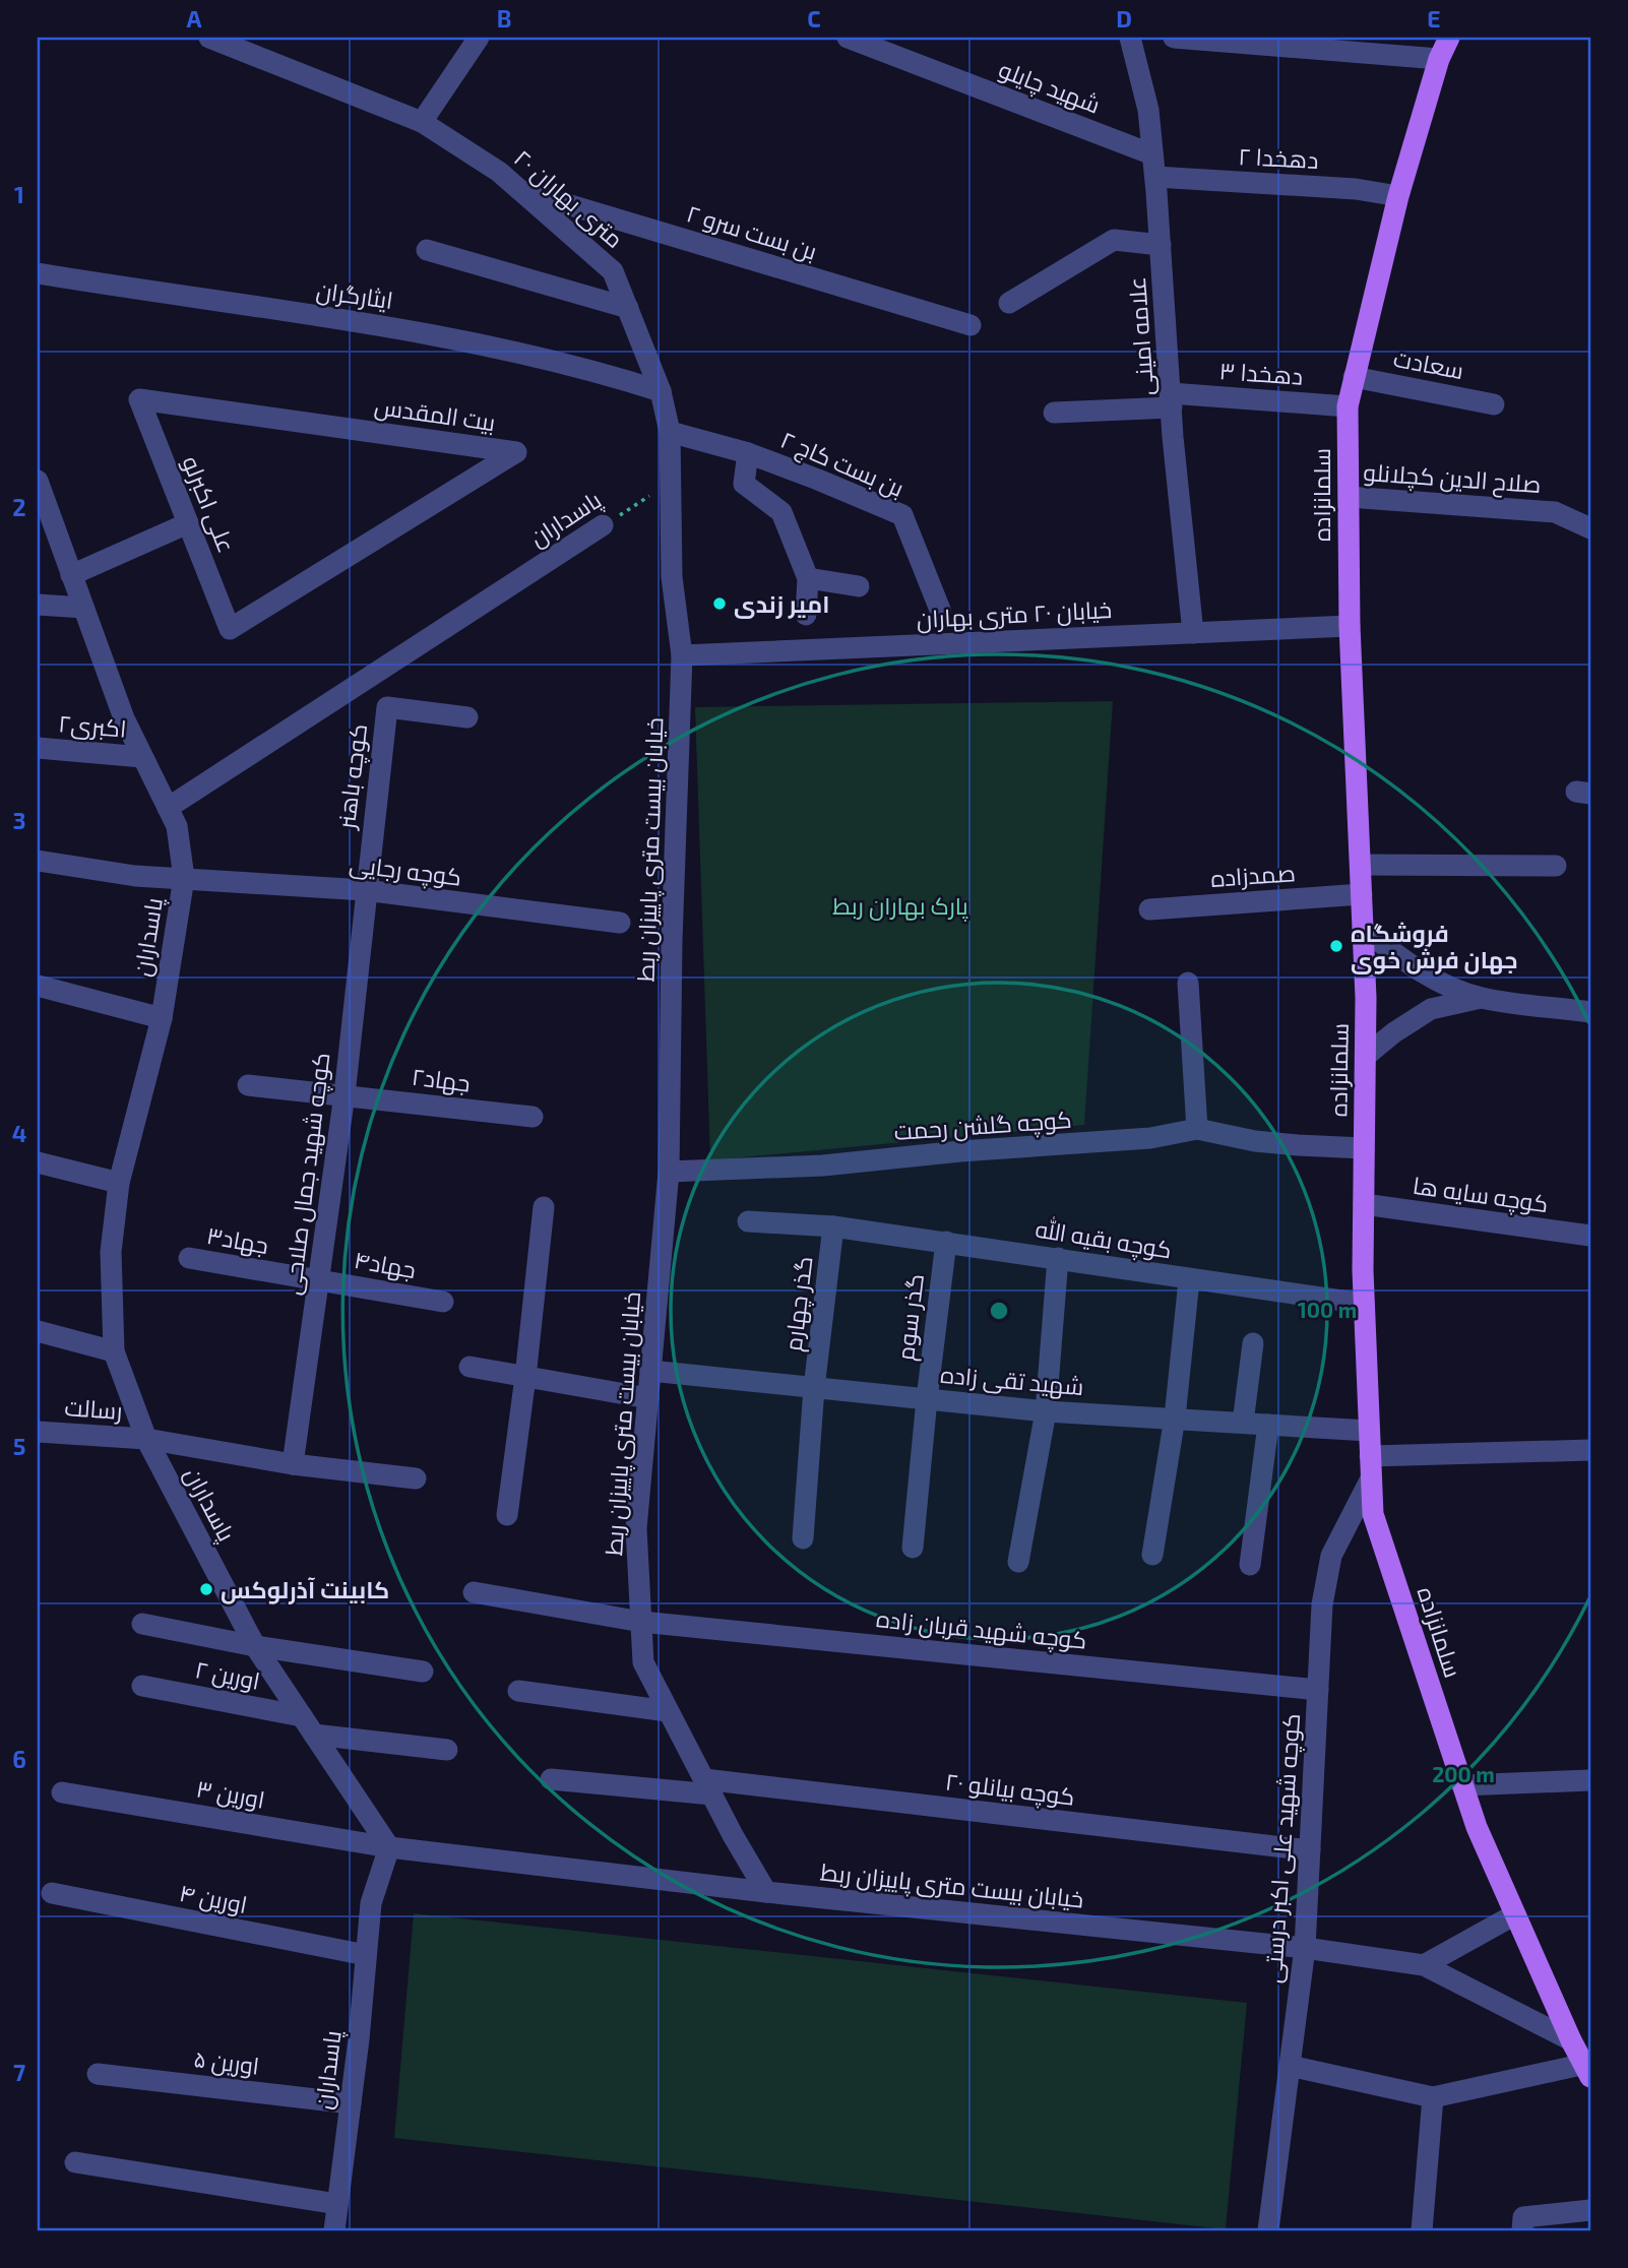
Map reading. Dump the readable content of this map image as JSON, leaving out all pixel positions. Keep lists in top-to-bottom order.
{
  "streets": {
    "main road": ["سلمانزاده"],
    "street": [
      "شهید چایلو",
      "دهخدا ۲",
      "۲۰ متری بهاران",
      "بن بست سرو ۲",
      "ایثارگران",
      "علامه امینی",
      "سعادت",
      "دهخدا ۳",
      "بیت المقدس",
      "بن بست کاج ۲",
      "صلاح الدین کچلانلو",
      "علی اکبرلو",
      "پاسداران",
      "خیابان ۲۰ متری بهاران",
      "اکبری۲",
      "کوچه باهنر",
      "خیابان بیست متری پاییزان ربط",
      "کوچه رجایی",
      "صمدزاده",
      "جهاد۲",
      "کوچه گلشن رحمت",
      "کوچه شهید جمال صلاحی",
      "کوچه سایه ها",
      "کوچه بقیه الله",
      "جهاد۳",
      "جهاد۴",
      "گذر چهارم",
      "گذر سوم",
      "شهید تقی زاده",
      "رسالت",
      "کوچه شهید قربان زاده",
      "اورین ۲",
      "کوچه بیانلو ۲۰",
      "اورین ۳",
      "کوچه شهید علی اکبر درستی",
      "اورین ۴",
      "اورین ۵"
    ]
  },
  "crossings": [
    ["شهید چایلو", "علامه امینی"],
    ["دهخدا ۲", "علامه امینی"],
    ["دهخدا ۲", "سلمانزاده"],
    ["۲۰ متری بهاران", "بن بست سرو ۲"],
    ["۲۰ متری بهاران", "ایثارگران"],
    ["۲۰ متری بهاران", "بن بست کاج ۲"],
    ["۲۰ متری بهاران", "پاسداران"],
    ["۲۰ متری بهاران", "خیابان ۲۰ متری بهاران"],
    ["۲۰ متری بهاران", "خیابان بیست متری پاییزان ربط"],
    ["علامه امینی", "دهخدا ۳"],
    ["علامه امینی", "خیابان ۲۰ متری بهاران"],
    ["سعادت", "سلمانزاده"],
    ["دهخدا ۳", "سلمانزاده"],
    ["بیت المقدس", "علی اکبرلو"],
    ["صلاح الدین کچلانلو", "سلمانزاده"],
    ["سلمانزاده", "خیابان ۲۰ متری بهاران"],
    ["سلمانزاده", "خیابان بیست متری پاییزان ربط"],
    ["سلمانزاده", "صمدزاده"],
    ["سلمانزاده", "کوچه گلشن رحمت"],
    ["سلمانزاده", "کوچه سایه ها"],
    ["سلمانزاده", "کوچه بقیه الله"],
    ["سلمانزاده", "شهید تقی زاده"],
    ["سلمانزاده", "کوچه شهید علی اکبر درستی"],
    ["پاسداران", "اکبری۲"],
    ["پاسداران", "کوچه رجایی"],
    ["پاسداران", "رسالت"],
    ["پاسداران", "اورین ۲"],
    ["پاسداران", "اورین ۳"],
    ["پاسداران", "اورین ۴"],
    ["پاسداران", "اورین ۵"],
    ["خیابان ۲۰ متری بهاران", "خیابان بیست متری پاییزان ربط"],
    ["کوچه باهنر", "کوچه رجایی"],
    ["کوچه باهنر", "کوچه شهید جمال صلاحی"],
    ["خیابان بیست متری پاییزان ربط", "کوچه گلشن رحمت"],
    ["خیابان بیست متری پاییزان ربط", "شهید تقی زاده"],
    ["خیابان بیست متری پاییزان ربط", "کوچه شهید قربان زاده"],
    ["خیابان بیست متری پاییزان ربط", "کوچه بیانلو ۲۰"],
    ["خیابان بیست متری پاییزان ربط", "اورین ۳"],
    ["خیابان بیست متری پاییزان ربط", "کوچه شهید علی اکبر درستی"],
    ["کوچه رجایی", "کوچه شهید جمال صلاحی"],
    ["جهاد۲", "کوچه شهید جمال صلاحی"],
    ["کوچه شهید جمال صلاحی", "جهاد۳"],
    ["کوچه شهید جمال صلاحی", "جهاد۴"],
    ["کوچه شهید جمال صلاحی", "رسالت"],
    ["کوچه بقیه الله", "گذر چهارم"],
    ["کوچه بقیه الله", "گذر سوم"],
    ["جهاد۳", "جهاد۴"],
    ["گذر چهارم", "شهید تقی زاده"],
    ["گذر سوم", "شهید تقی زاده"],
    ["کوچه شهید قربان زاده", "کوچه شهید علی اکبر درستی"],
    ["کوچه بیانلو ۲۰", "کوچه شهید علی اکبر درستی"]
  ],
  "parks": ["پارک بهاران ربط"],
  "places": ["امیر زندی", "فروشگاه جهان فرش خوی", "کابینت آذرلوکس"],
  "grid": {
    "columns": [
      "A",
      "B",
      "C",
      "D",
      "E"
    ],
    "rows": [
      "1",
      "2",
      "3",
      "4",
      "5",
      "6",
      "7"
    ]
  },
  "rings": ["100 m", "200 m"]
}
